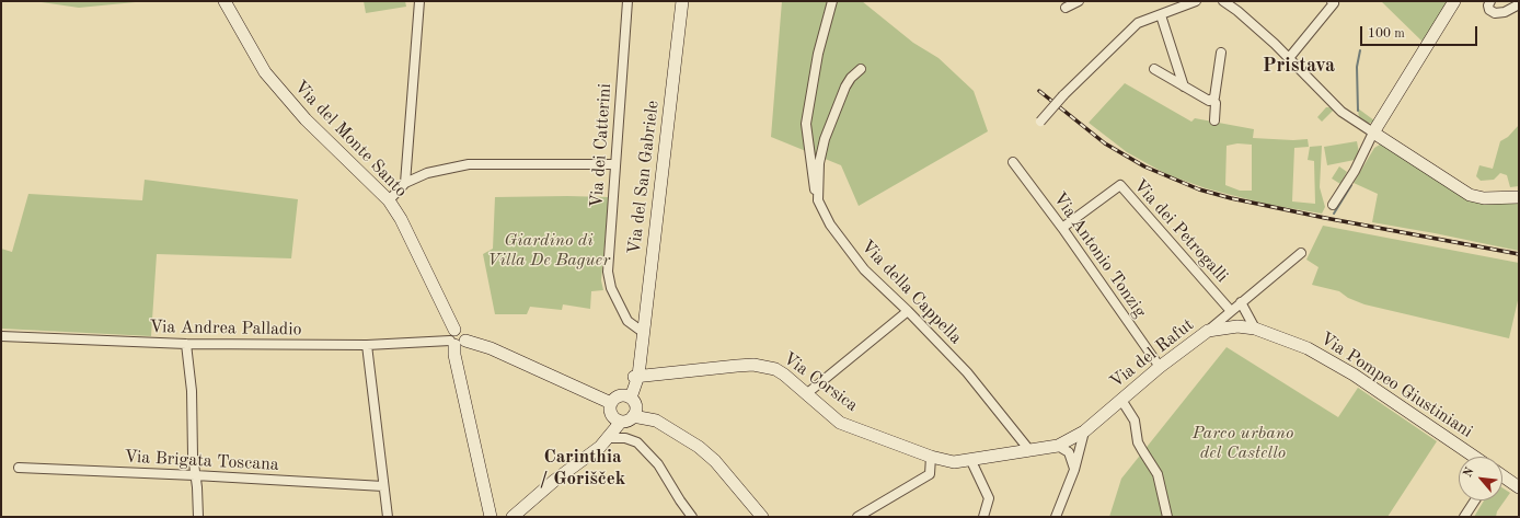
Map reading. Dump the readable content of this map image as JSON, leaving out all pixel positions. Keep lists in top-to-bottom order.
{
  "streets": {
    "main road": [
      "Via del Monte Santo",
      "Via del San Gabriele",
      "Via del Rafut",
      "Via Corsica",
      "Via Pompeo Giustiniani"
    ],
    "street": [
      "Via dei Catterini",
      "Via dei Petrogalli",
      "Via Antonio Tonzig",
      "Via della Cappella",
      "Via Andrea Palladio",
      "Via Brigata Toscana"
    ]
  },
  "crossings": [
    ["Via del Monte Santo", "Via Andrea Palladio"],
    ["Via dei Catterini", "Via del San Gabriele"],
    ["Via del San Gabriele", "Via Corsica"],
    ["Via dei Petrogalli", "Via Antonio Tonzig"],
    ["Via dei Petrogalli", "Via del Rafut"],
    ["Via Antonio Tonzig", "Via del Rafut"],
    ["Via della Cappella", "Via del Rafut"],
    ["Via del Rafut", "Via Corsica"],
    ["Via del Rafut", "Via Pompeo Giustiniani"]
  ],
  "districts": ["Pristava", "Carinthia / Gorišček"],
  "parks": ["Giardino di Villa De Baguer", "Parco urbano del Castello"],
  "scale_bar": "100 m",
  "north": "top left"
}
